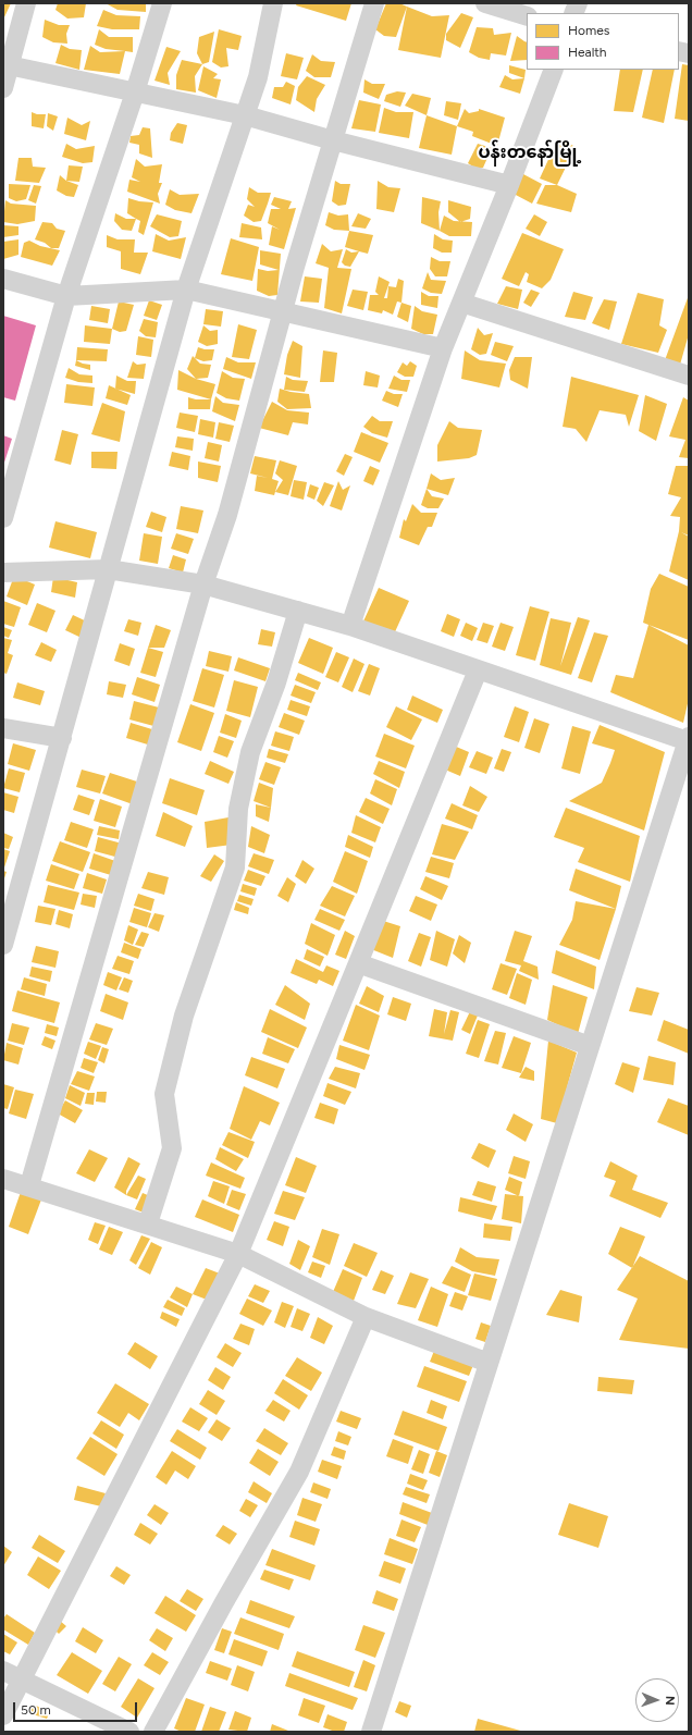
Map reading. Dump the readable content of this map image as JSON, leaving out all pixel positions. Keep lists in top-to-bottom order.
{
  "districts": ["ပန်းတနော်မြို့"],
  "legend": ["Homes", "Health"],
  "scale_bar": "50 m",
  "north": "right"
}
